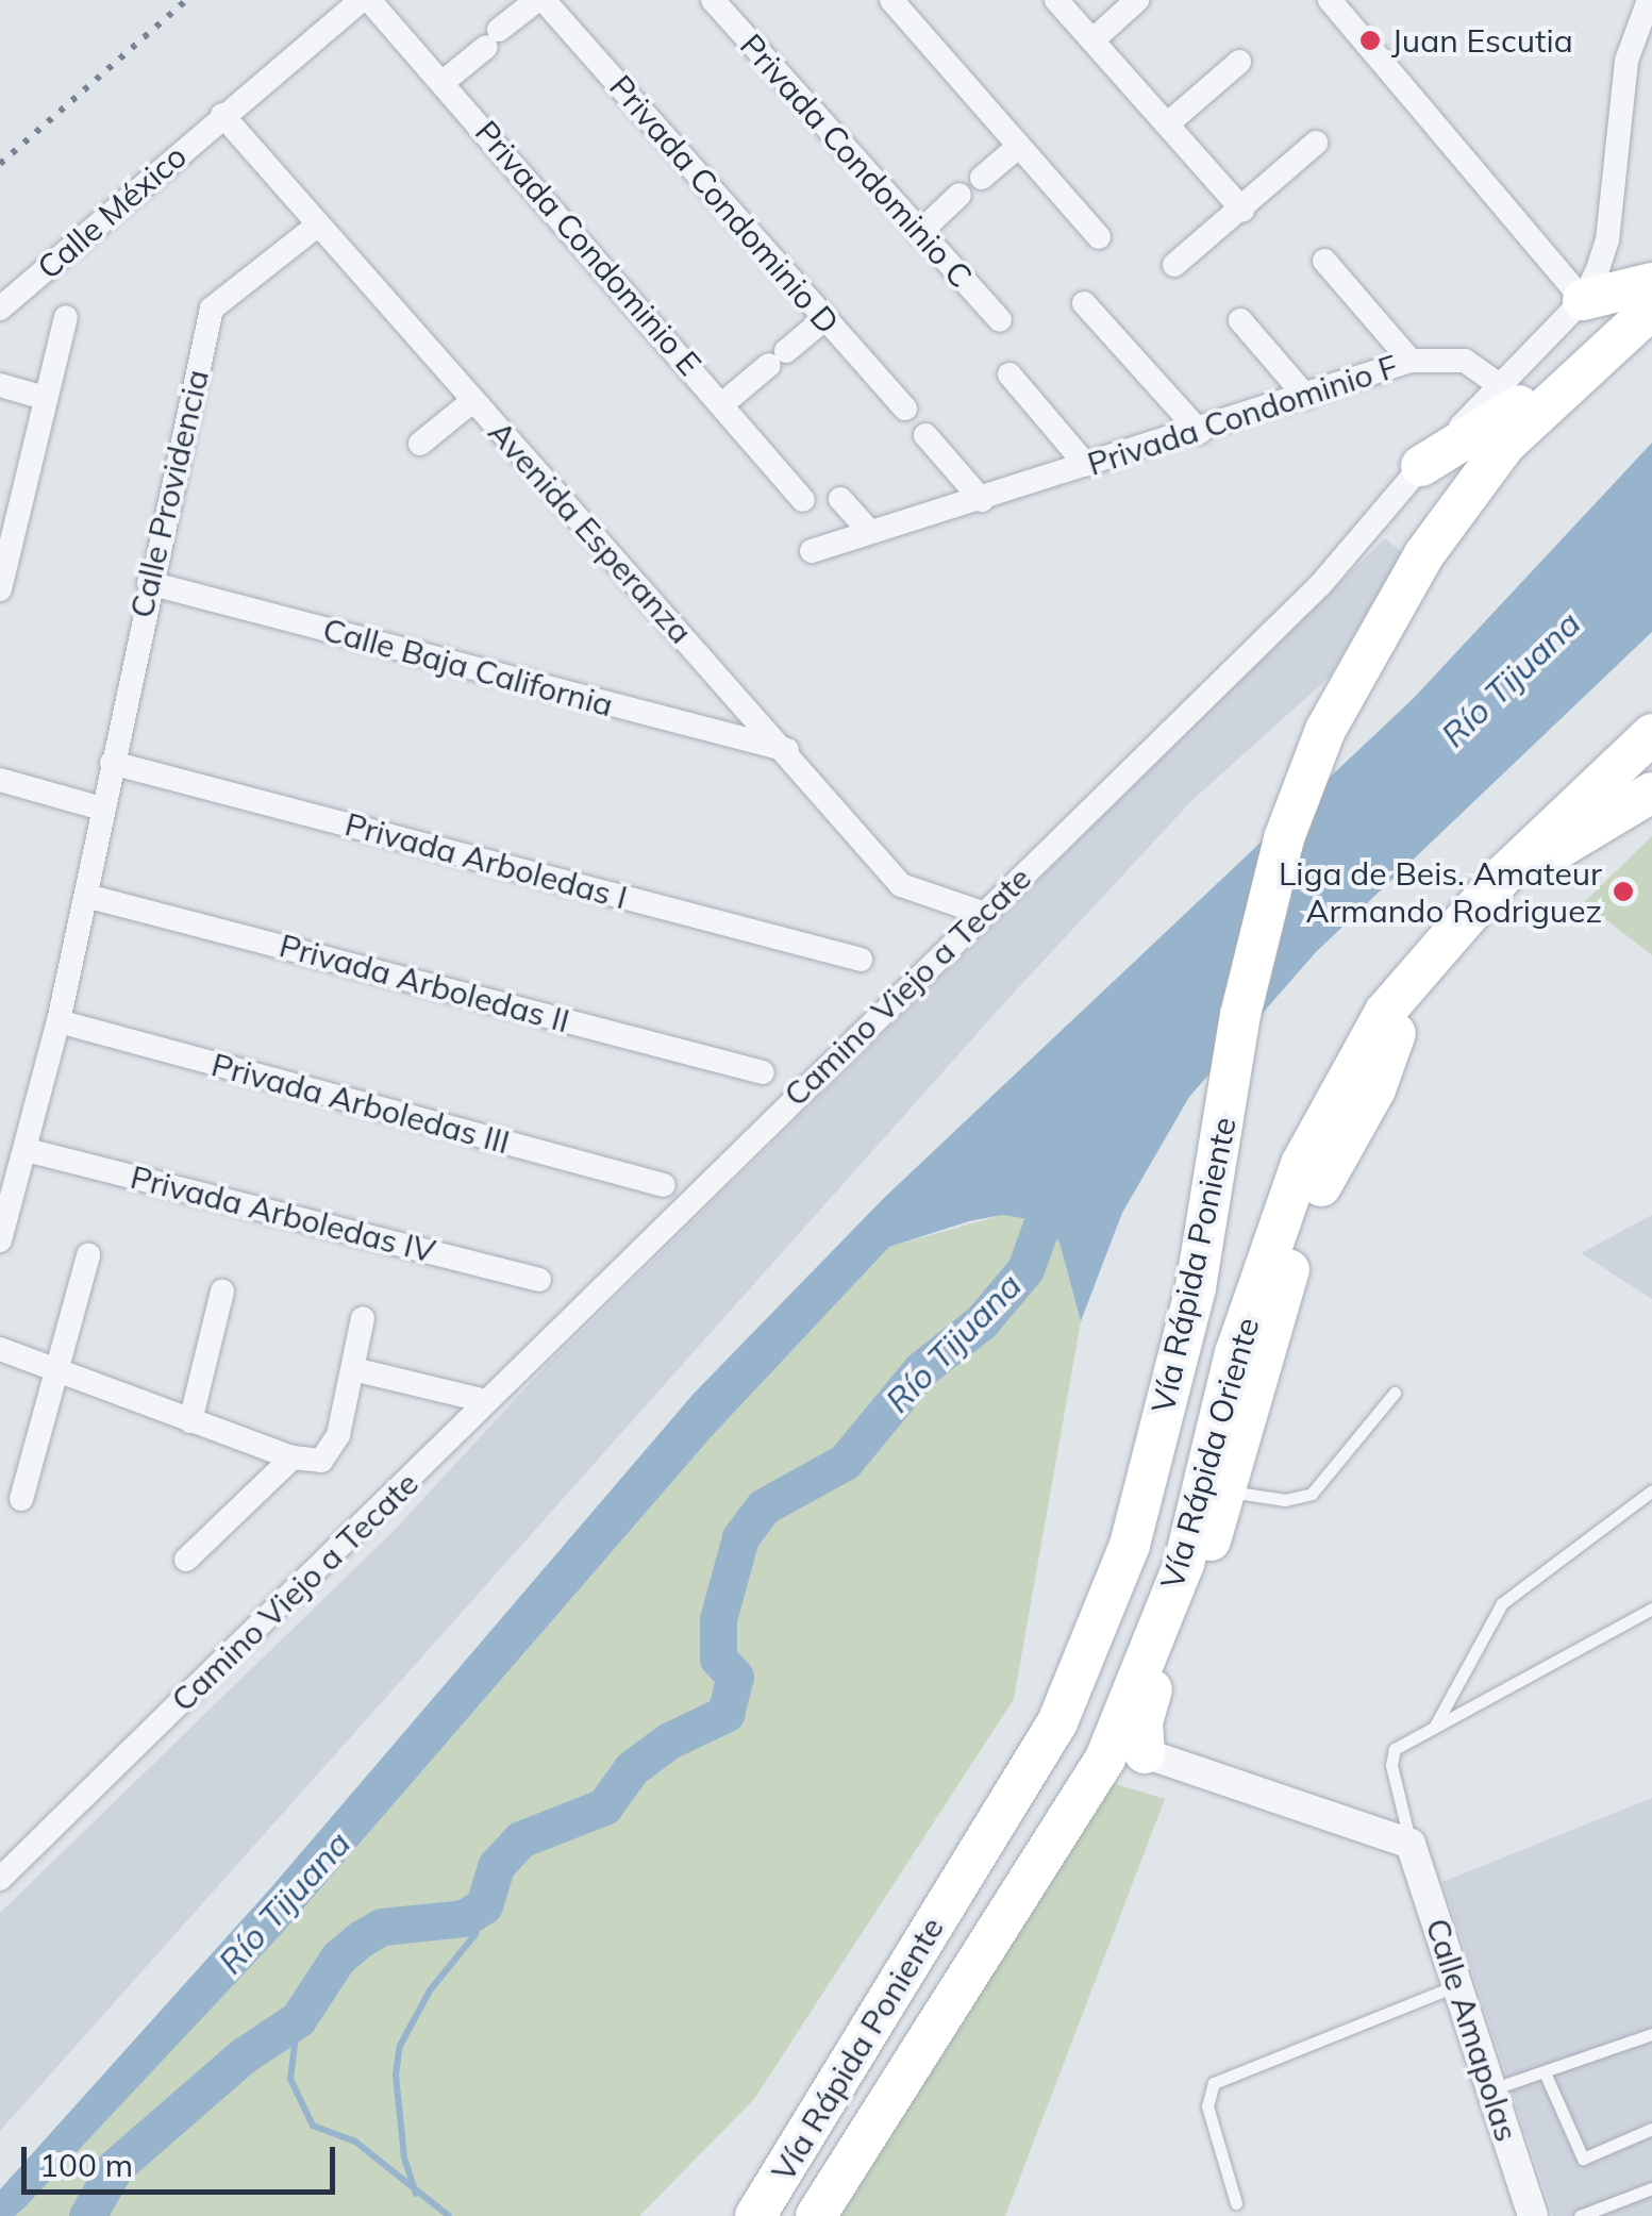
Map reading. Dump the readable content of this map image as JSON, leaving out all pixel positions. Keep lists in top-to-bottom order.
{
  "streets": {
    "highway": ["Vía Rápida Poniente", "Vía Rápida Oriente"],
    "street": [
      "Privada Condominio C",
      "Privada Condominio D",
      "Calle México",
      "Privada Condominio E",
      "Privada Condominio F",
      "Calle Providencia",
      "Avenida Esperanza",
      "Calle Baja California",
      "Privada Arboledas I",
      "Privada Arboledas II",
      "Camino Viejo a Tecate",
      "Privada Arboledas III",
      "Privada Arboledas IV",
      "Calle Amapolas"
    ]
  },
  "crossings": [
    ["Calle México", "Privada Condominio E"],
    ["Calle México", "Avenida Esperanza"],
    ["Privada Condominio F", "Camino Viejo a Tecate"],
    ["Calle Providencia", "Avenida Esperanza"],
    ["Calle Providencia", "Calle Baja California"],
    ["Calle Providencia", "Privada Arboledas I"],
    ["Calle Providencia", "Privada Arboledas II"],
    ["Calle Providencia", "Privada Arboledas III"],
    ["Calle Providencia", "Privada Arboledas IV"],
    ["Avenida Esperanza", "Calle Baja California"],
    ["Avenida Esperanza", "Camino Viejo a Tecate"]
  ],
  "water": ["Río Tijuana"],
  "places": ["Juan Escutia", "Liga de Beis. Amateur Armando Rodriguez"],
  "scale_bar": "100 m"
}
